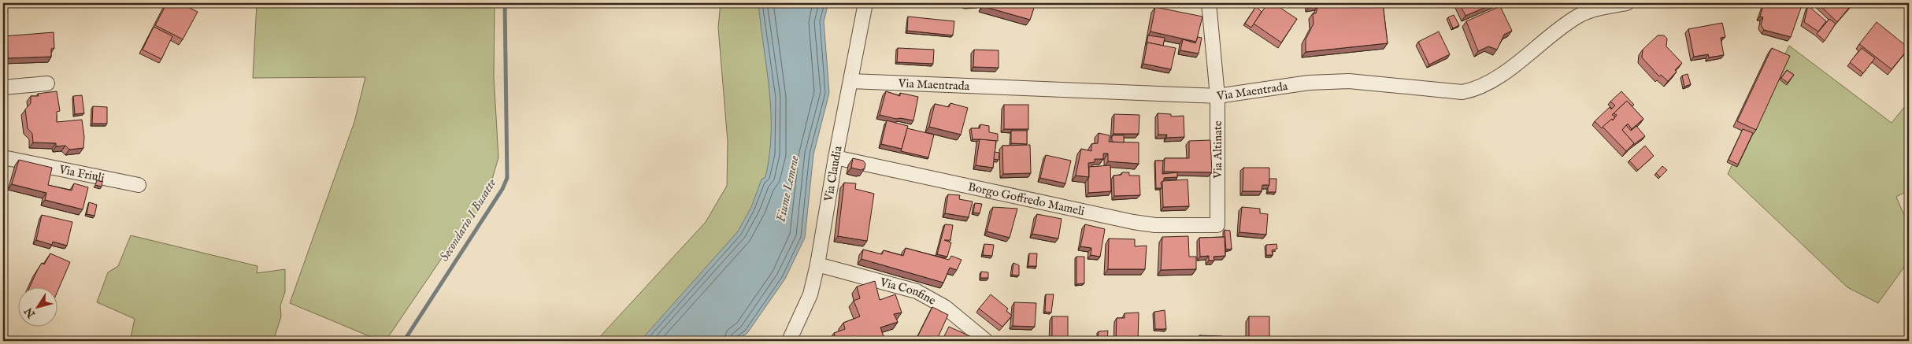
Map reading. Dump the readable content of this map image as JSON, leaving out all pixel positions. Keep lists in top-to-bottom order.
{
  "streets": {
    "street": [
      "Via Maentrada",
      "Via Altinate",
      "Via Friuli",
      "Via Claudia",
      "Borgo Goffredo Mameli",
      "Via Confine"
    ]
  },
  "crossings": [
    ["Via Maentrada", "Via Altinate"],
    ["Via Maentrada", "Via Claudia"],
    ["Via Altinate", "Borgo Goffredo Mameli"],
    ["Via Claudia", "Borgo Goffredo Mameli"],
    ["Via Claudia", "Via Confine"]
  ],
  "water": ["Fiume Lemene", "Secondario I Busatte"],
  "north": "bottom left"
}
